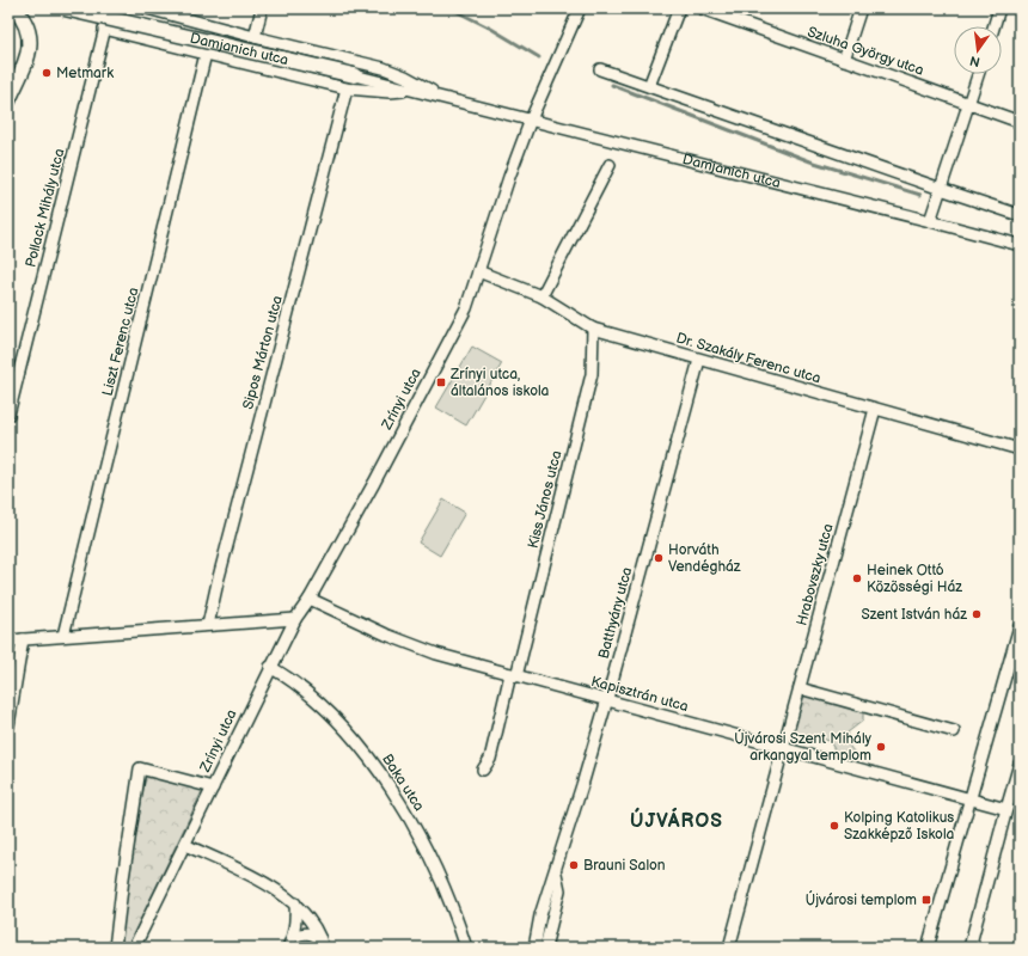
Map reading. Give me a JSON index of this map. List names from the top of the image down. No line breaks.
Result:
{"streets":{"main road":["Damjanich utca"],"street":["Szluha György utca","Pollack Mihály utca","Liszt Ferenc utca","Sipos Márton utca","Dr. Szakály Ferenc utca","Zrínyi utca","Kiss János utca","Hrabovszky utca","Batthyány utca","Kapisztrán utca","Baka utca"]},"crossings":[["Damjanich utca","Pollack Mihály utca"],["Damjanich utca","Liszt Ferenc utca"],["Damjanich utca","Sipos Márton utca"],["Damjanich utca","Zrínyi utca"],["Dr. Szakály Ferenc utca","Zrínyi utca"],["Dr. Szakály Ferenc utca","Kiss János utca"],["Dr. Szakály Ferenc utca","Hrabovszky utca"],["Dr. Szakály Ferenc utca","Batthyány utca"],["Zrínyi utca","Kapisztrán utca"],["Zrínyi utca","Baka utca"],["Kiss János utca","Kapisztrán utca"],["Hrabovszky utca","Kapisztrán utca"],["Batthyány utca","Kapisztrán utca"]],"districts":["ÚJVÁROS"],"places":{"other":["Metmark","Horváth Vendégház","Heinek Ottó Közösségi Ház","Szent István ház","Újvárosi Szent Mihály arkangyal templom","Kolping Katolikus Szakképző Iskola","Brauni Salon"],"transit":["Zrínyi utca, általános iskola","Újvárosi templom"]},"north":"bottom"}
